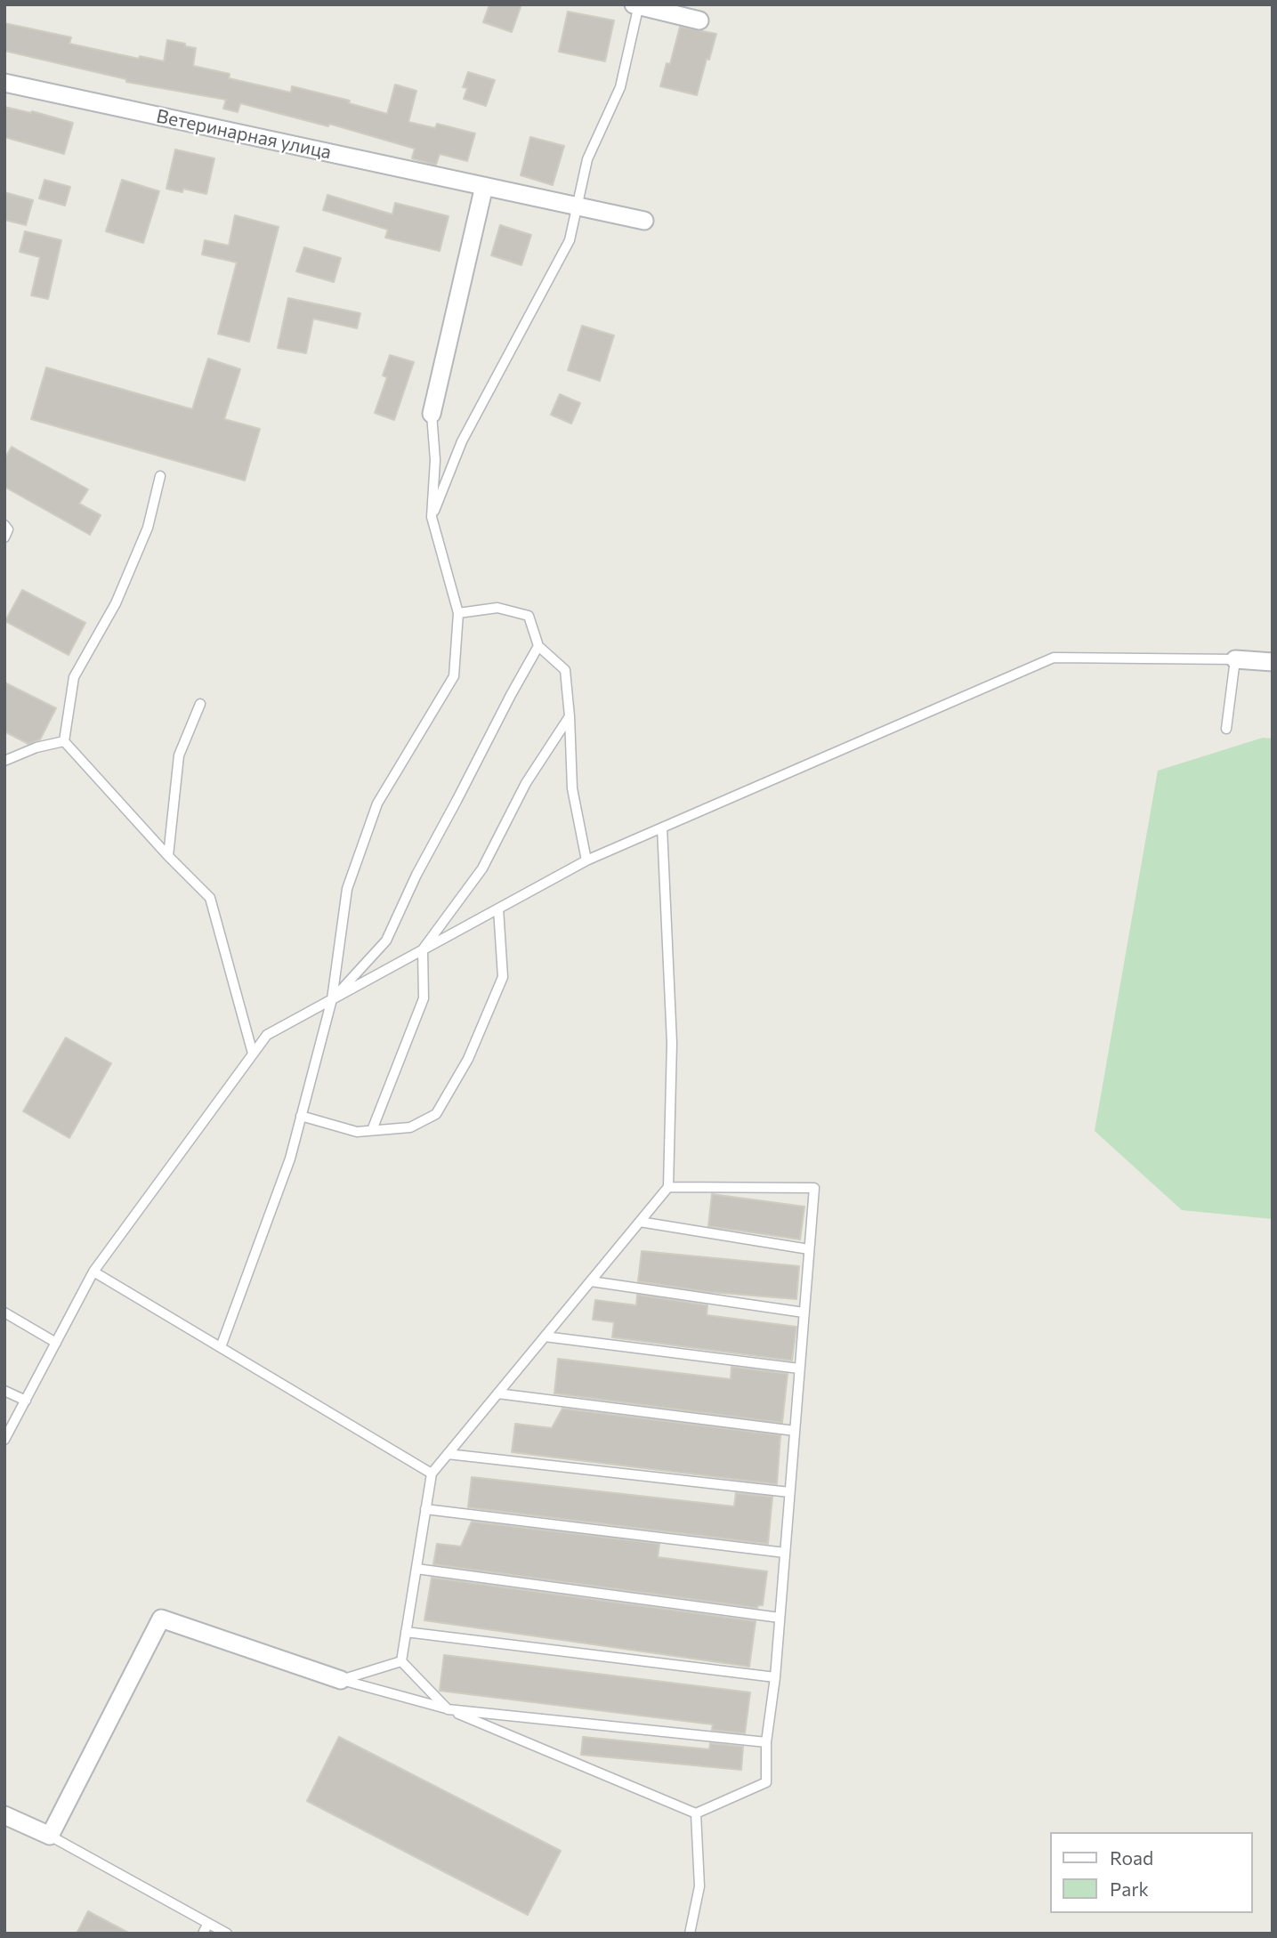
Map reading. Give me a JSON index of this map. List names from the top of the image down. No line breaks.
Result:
{"streets":{"street":["Ветеринарная улица"]},"legend":["Road","Park"]}
